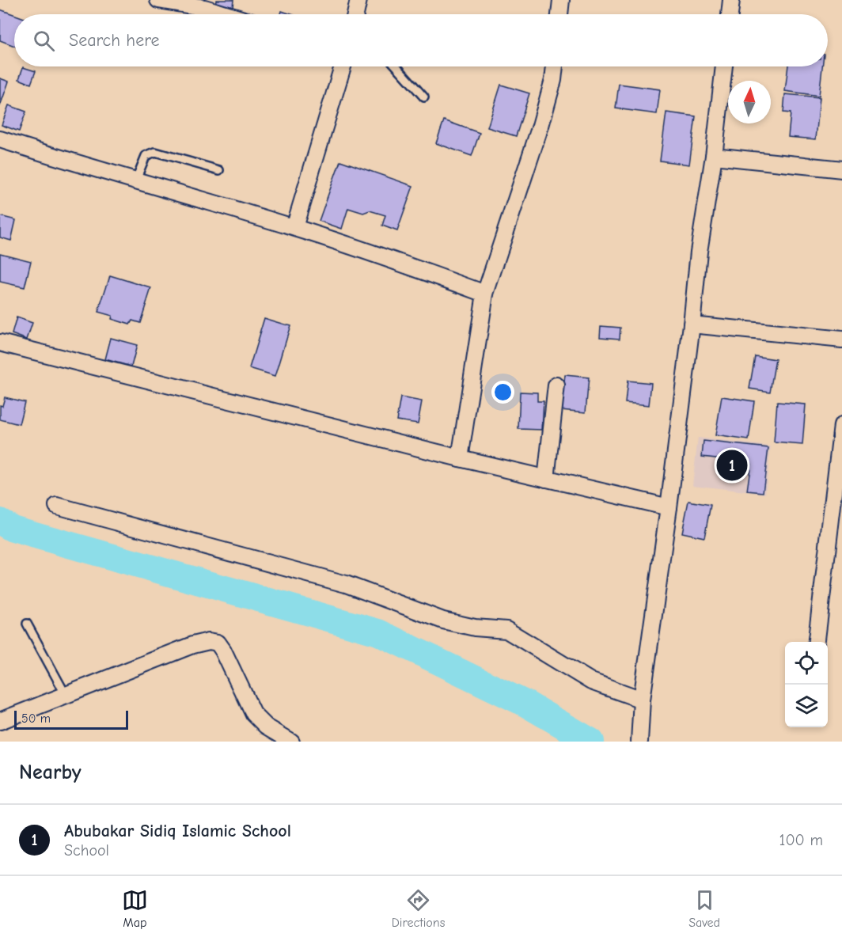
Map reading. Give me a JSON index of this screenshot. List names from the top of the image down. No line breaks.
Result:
{"scale_bar":"50 m","north":"top","page":{"search":"Search here","pins":"1","scale":"50 m","heading":"Nearby","list":[{"mark":"1","name":"Abubakar Sidiq Islamic School","note":"School","value":"100 m"}],"nav":["Map","Directions","Saved"]}}
